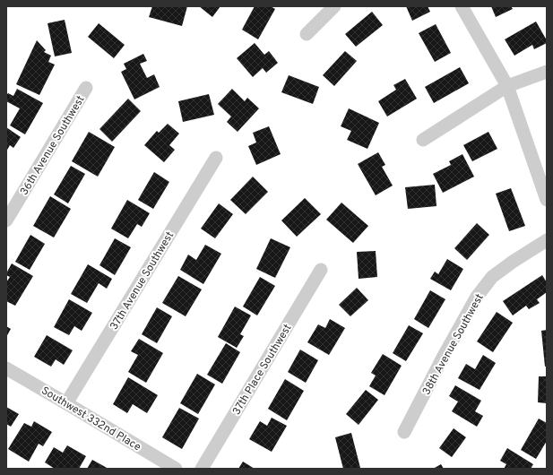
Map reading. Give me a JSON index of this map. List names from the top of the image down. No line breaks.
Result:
{"streets":{"street":["36th Avenue Southwest","37th Avenue Southwest","38th Avenue Southwest","37th Place Southwest","Southwest 332nd Place"]},"crossings":[["37th Avenue Southwest","Southwest 332nd Place"]]}
